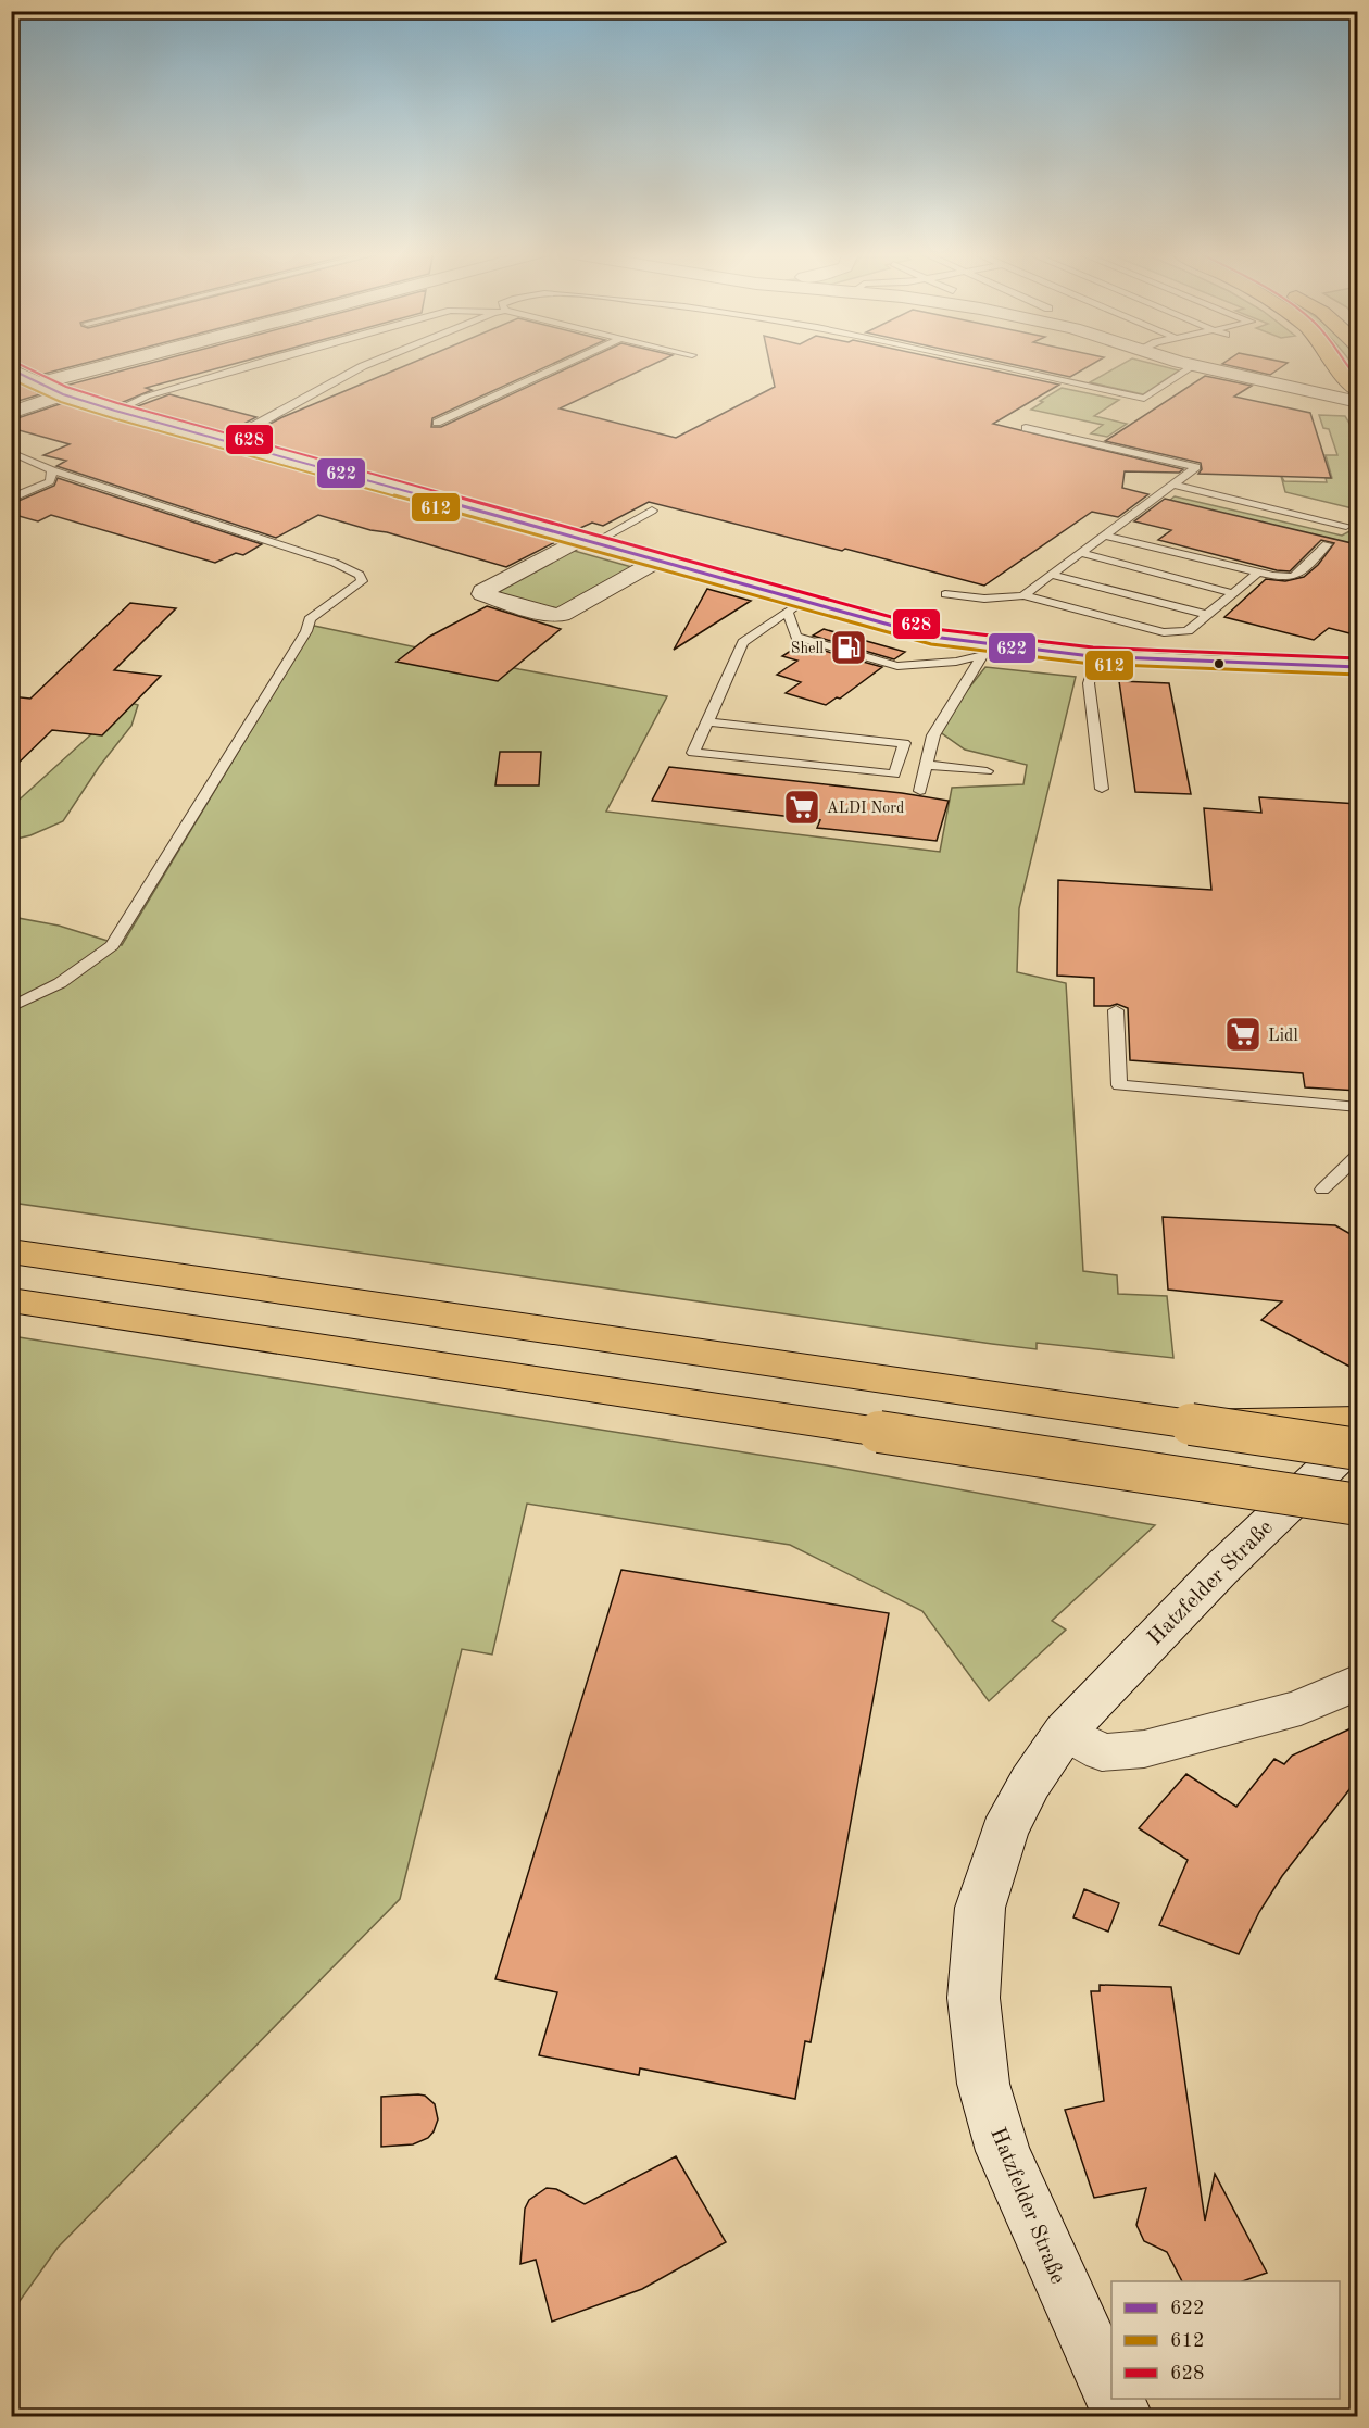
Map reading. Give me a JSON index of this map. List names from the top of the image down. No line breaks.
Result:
{"streets":{"street":["Hatzfelder Straße"]},"places":{"fuel station":["Shell"],"supermarket":["ALDI Nord","Lidl"]},"lines":["transit line 628","transit line 622","transit line 612"],"legend":["622","612","628"]}
